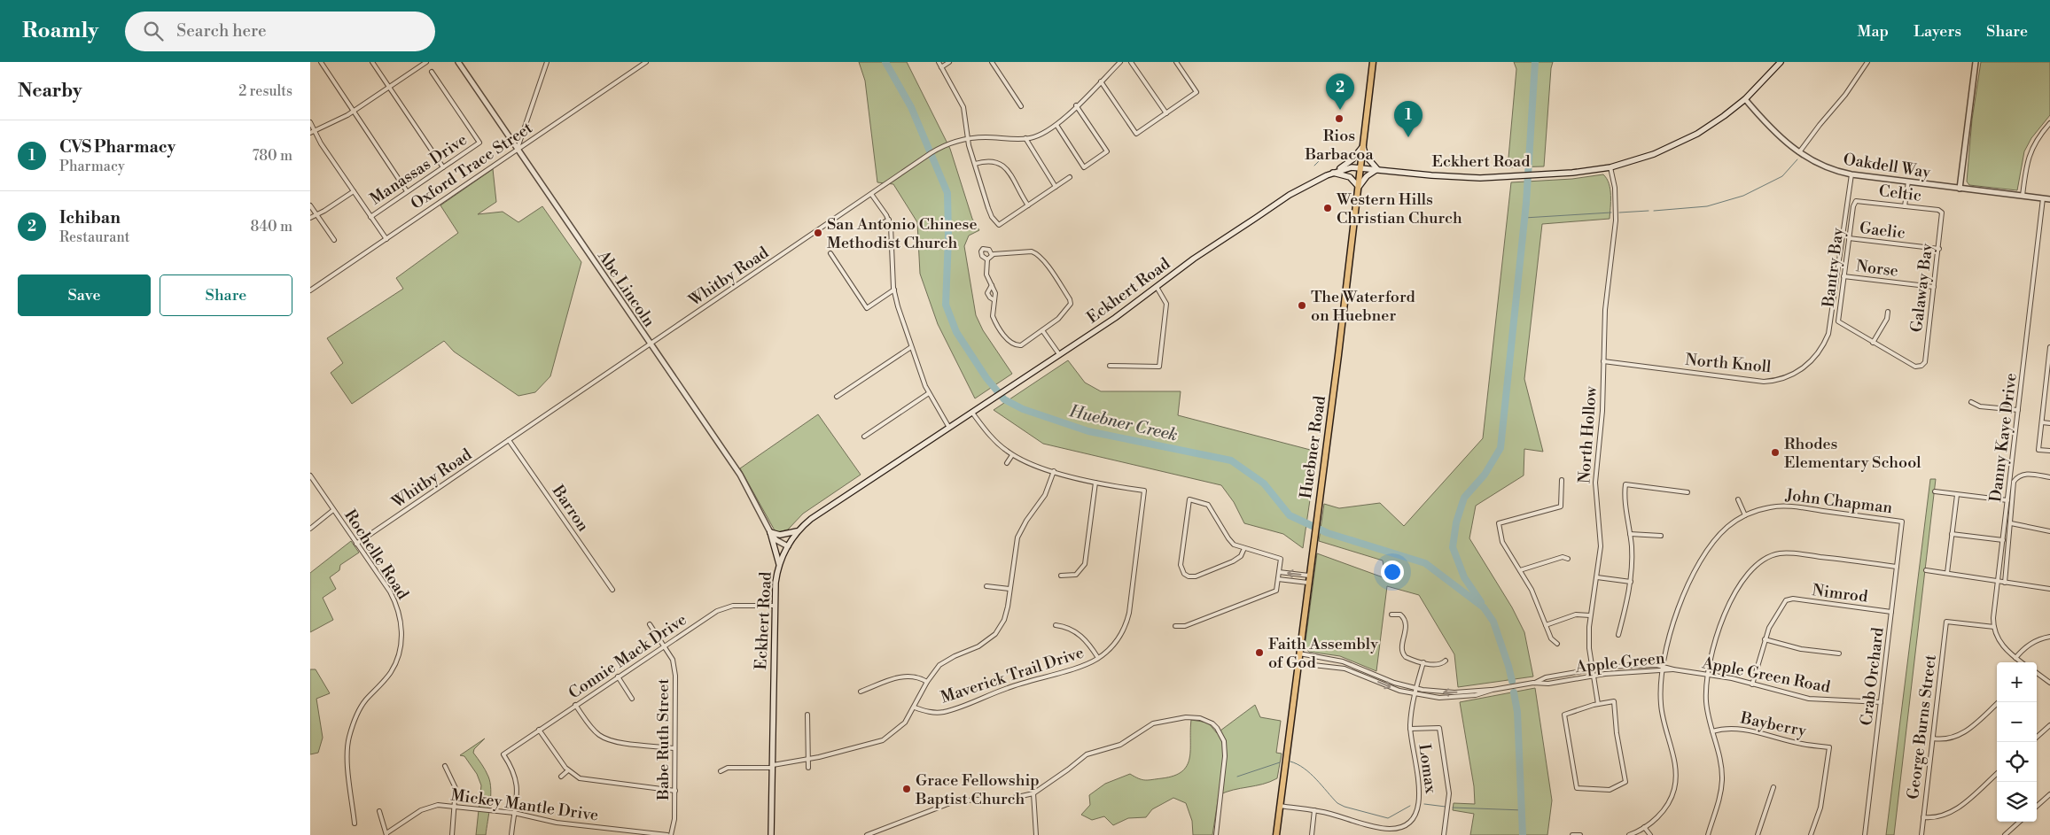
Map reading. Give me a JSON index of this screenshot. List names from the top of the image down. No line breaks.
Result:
{"streets":{"main road":["Eckhert Road","Huebner Road"],"street":["Oxford Trace Street","Oakdell Way","Manassas Drive","Celtic","Gaelic","Bantry Bay","Norse","Whitby Road","Galaway Bay","Abe Lincoln","North Knoll","North Hollow","Danny Kaye Drive","John Chapman","Barron","Rochelle Road","Nimrod","Connie Mack Drive","Apple Green","Maverick Trail Drive","Apple Green Road","Crab Orchard","Bayberry","George Burns Street","Babe Ruth Street","Lomax","Mickey Mantle Drive"]},"crossings":[["Eckhert Road","Oakdell Way"],["Eckhert Road","Abe Lincoln"],["Eckhert Road","North Hollow"],["Eckhert Road","Huebner Road"],["Eckhert Road","Connie Mack Drive"],["Oxford Trace Street","Abe Lincoln"],["Oakdell Way","North Knoll"],["Oakdell Way","Danny Kaye Drive"],["Celtic","Bantry Bay"],["Celtic","Galaway Bay"],["Gaelic","Bantry Bay"],["Gaelic","Galaway Bay"],["Bantry Bay","Norse"],["Bantry Bay","Galaway Bay"],["Norse","Galaway Bay"],["Whitby Road","Abe Lincoln"],["Whitby Road","Barron"],["Whitby Road","Rochelle Road"],["North Knoll","North Hollow"],["North Hollow","Apple Green"],["Danny Kaye Drive","George Burns Street"],["Huebner Road","Apple Green"],["Huebner Road","Lomax"],["John Chapman","Apple Green"],["John Chapman","Crab Orchard"],["Nimrod","Crab Orchard"],["Connie Mack Drive","Babe Ruth Street"],["Connie Mack Drive","Mickey Mantle Drive"],["Apple Green","Apple Green Road"],["Apple Green","Lomax"],["Apple Green Road","Crab Orchard"],["Babe Ruth Street","Mickey Mantle Drive"]],"water":["Huebner Creek"],"places":["Rios Barbacoa","Western Hills Christian Church","San Antonio Chinese Methodist Church","The Waterford on Huebner","Rhodes Elementary School","Faith Assembly of God","Grace Fellowship Baptist Church"],"page":{"header":"Roamly","search":"Search here","nav":["Map","Layers","Share"],"heading":["Nearby","2 results"],"pins":["2","1"],"list":[{"mark":"1","name":"CVS Pharmacy","note":"Pharmacy","value":"780 m"},{"mark":"2","name":"Ichiban","note":"Restaurant","value":"840 m"}],"buttons":["Save","Share"],"map_buttons":["+","−"]}}
